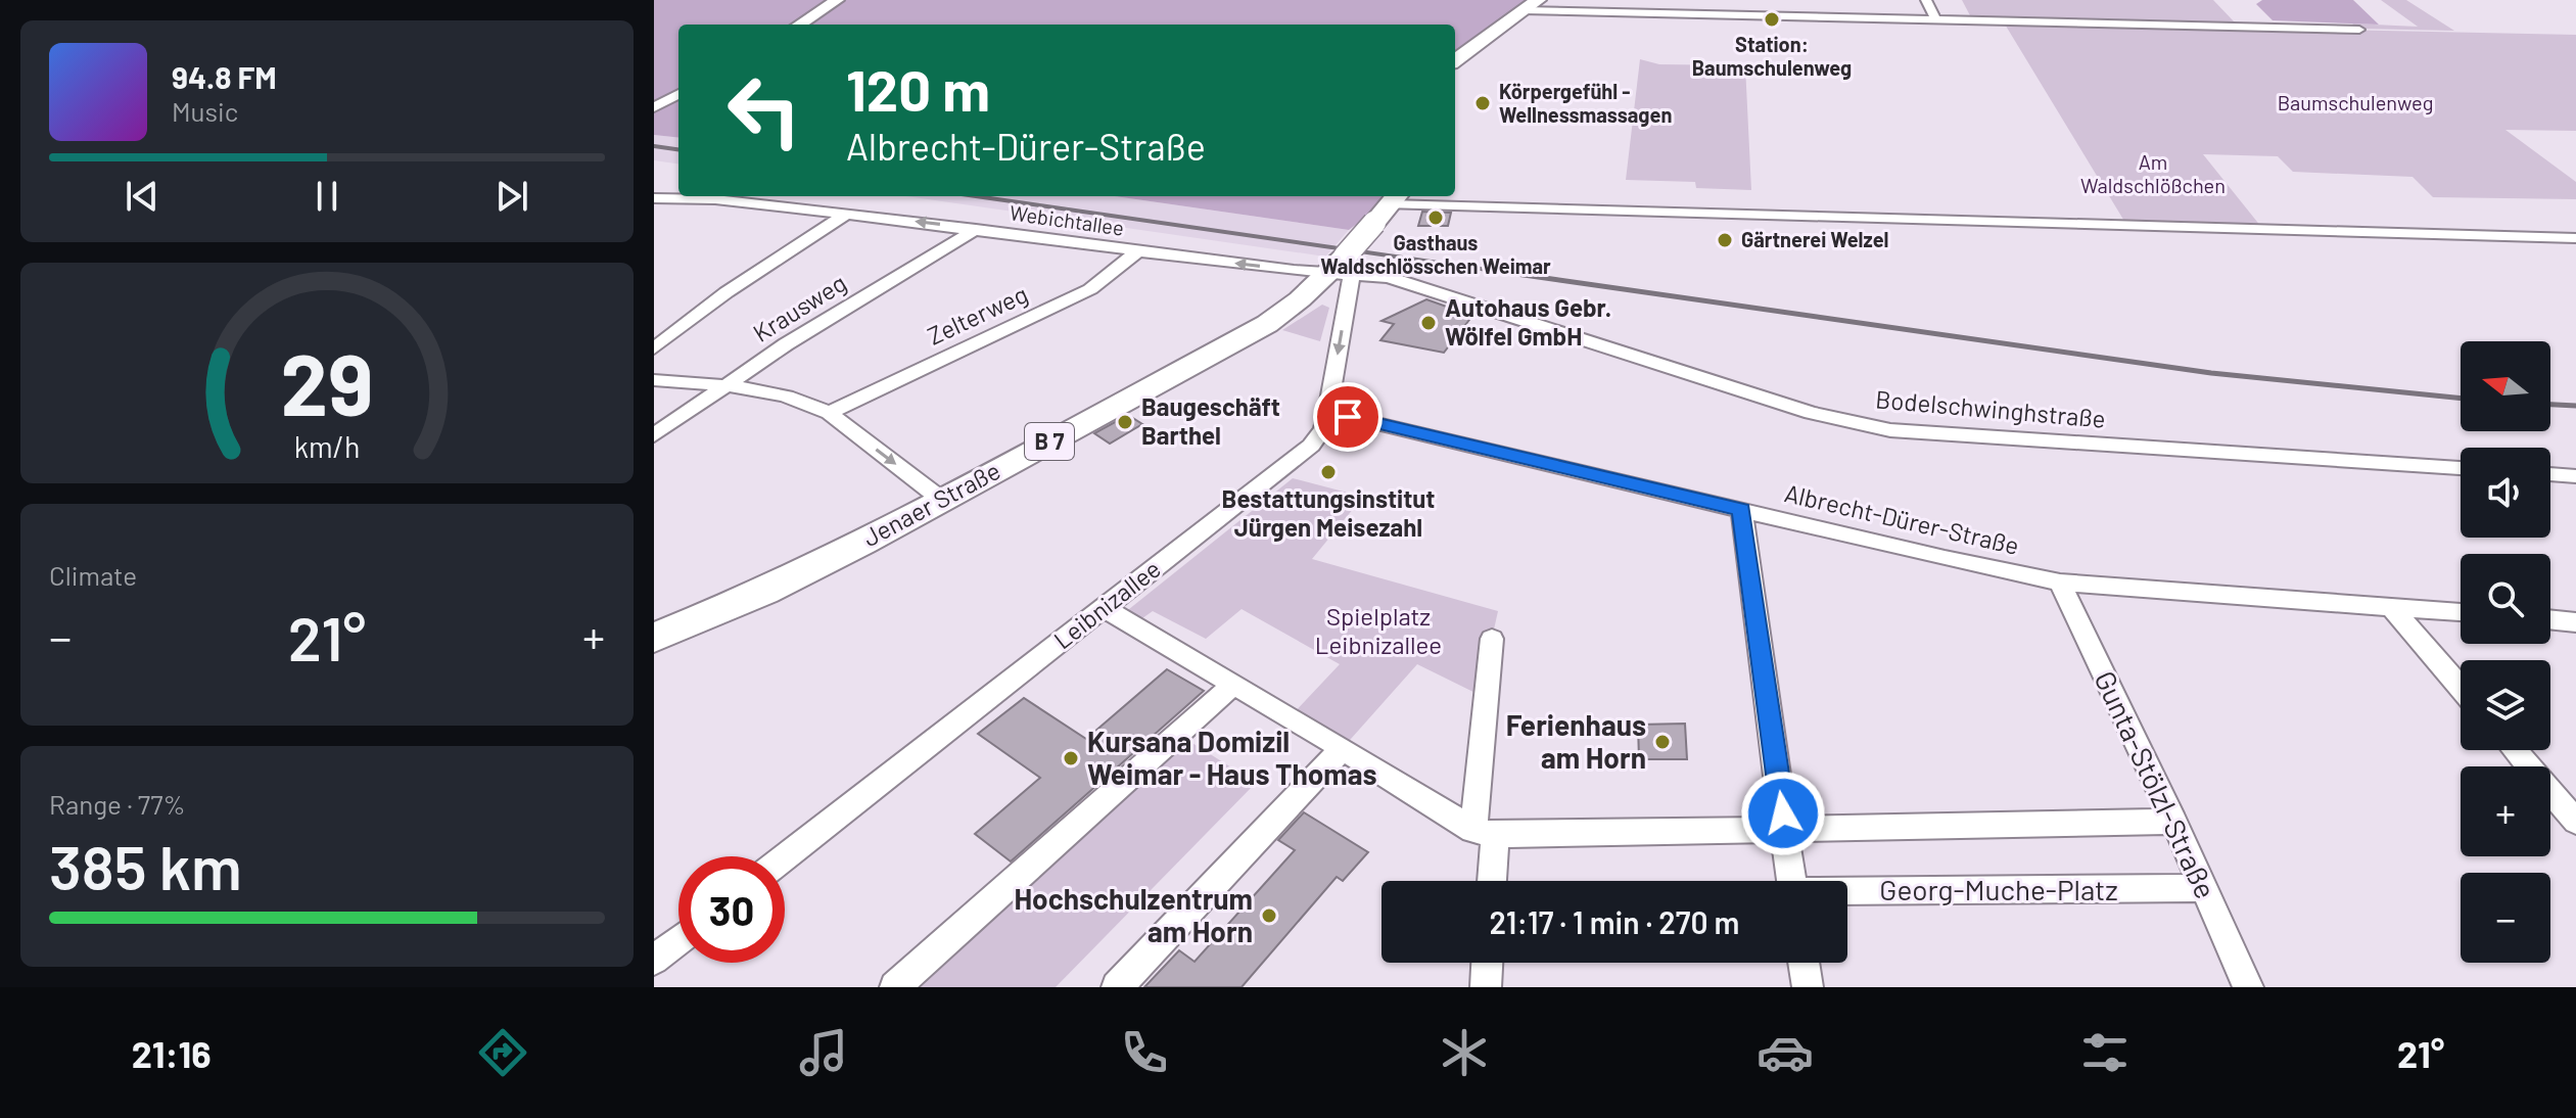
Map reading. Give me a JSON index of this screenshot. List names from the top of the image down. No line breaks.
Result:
{"streets":{"main road":["B 7","Jenaer Straße"],"street":["Webichtallee","Krausweg","Zelterweg","Bodelschwinghstraße","Albrecht-Dürer-Straße","Leibnizallee","Gunta-Stölzl-Straße","Georg-Muche-Platz"]},"crossings":[["Webichtallee","Krausweg"],["Webichtallee","Zelterweg"],["Webichtallee","Bodelschwinghstraße"],["Webichtallee","Jenaer Straße"],["Webichtallee","Leibnizallee"],["Bodelschwinghstraße","Jenaer Straße"],["Bodelschwinghstraße","Leibnizallee"],["Jenaer Straße","Leibnizallee"],["Albrecht-Dürer-Straße","Leibnizallee"],["Albrecht-Dürer-Straße","Gunta-Stölzl-Straße"],["Gunta-Stölzl-Straße","Georg-Muche-Platz"]],"one_way":["Webichtallee"],"parks":["Baumschulenweg","Am Waldschlößchen","Spielplatz Leibnizallee"],"places":["Station: Baumschulenweg","Körpergefühl - Wellnessmassagen","Gasthaus Waldschlösschen Weimar","Gärtnerei Welzel","Autohaus Gebr. Wölfel GmbH","Baugeschäft Barthel","Bestattungsinstitut Jürgen Meisezahl","Ferienhaus am Horn","Kursana Domizil Weimar - Haus Thomas","Hochschulzentrum am Horn"],"north":"left","page":{"turn":["120 m","Albrecht-Dürer-Straße"],"song":["94.8 FM","Music"],"map_buttons":["+","−"],"tile":["Climate",["Range · 77%","385 km"]],"heat":["−","21°","+"],"limit":"30","trip":"21:17 · 1 min · 270 m","tabs":["21:16","21°"],"gauge":["29","km/h"]}}
